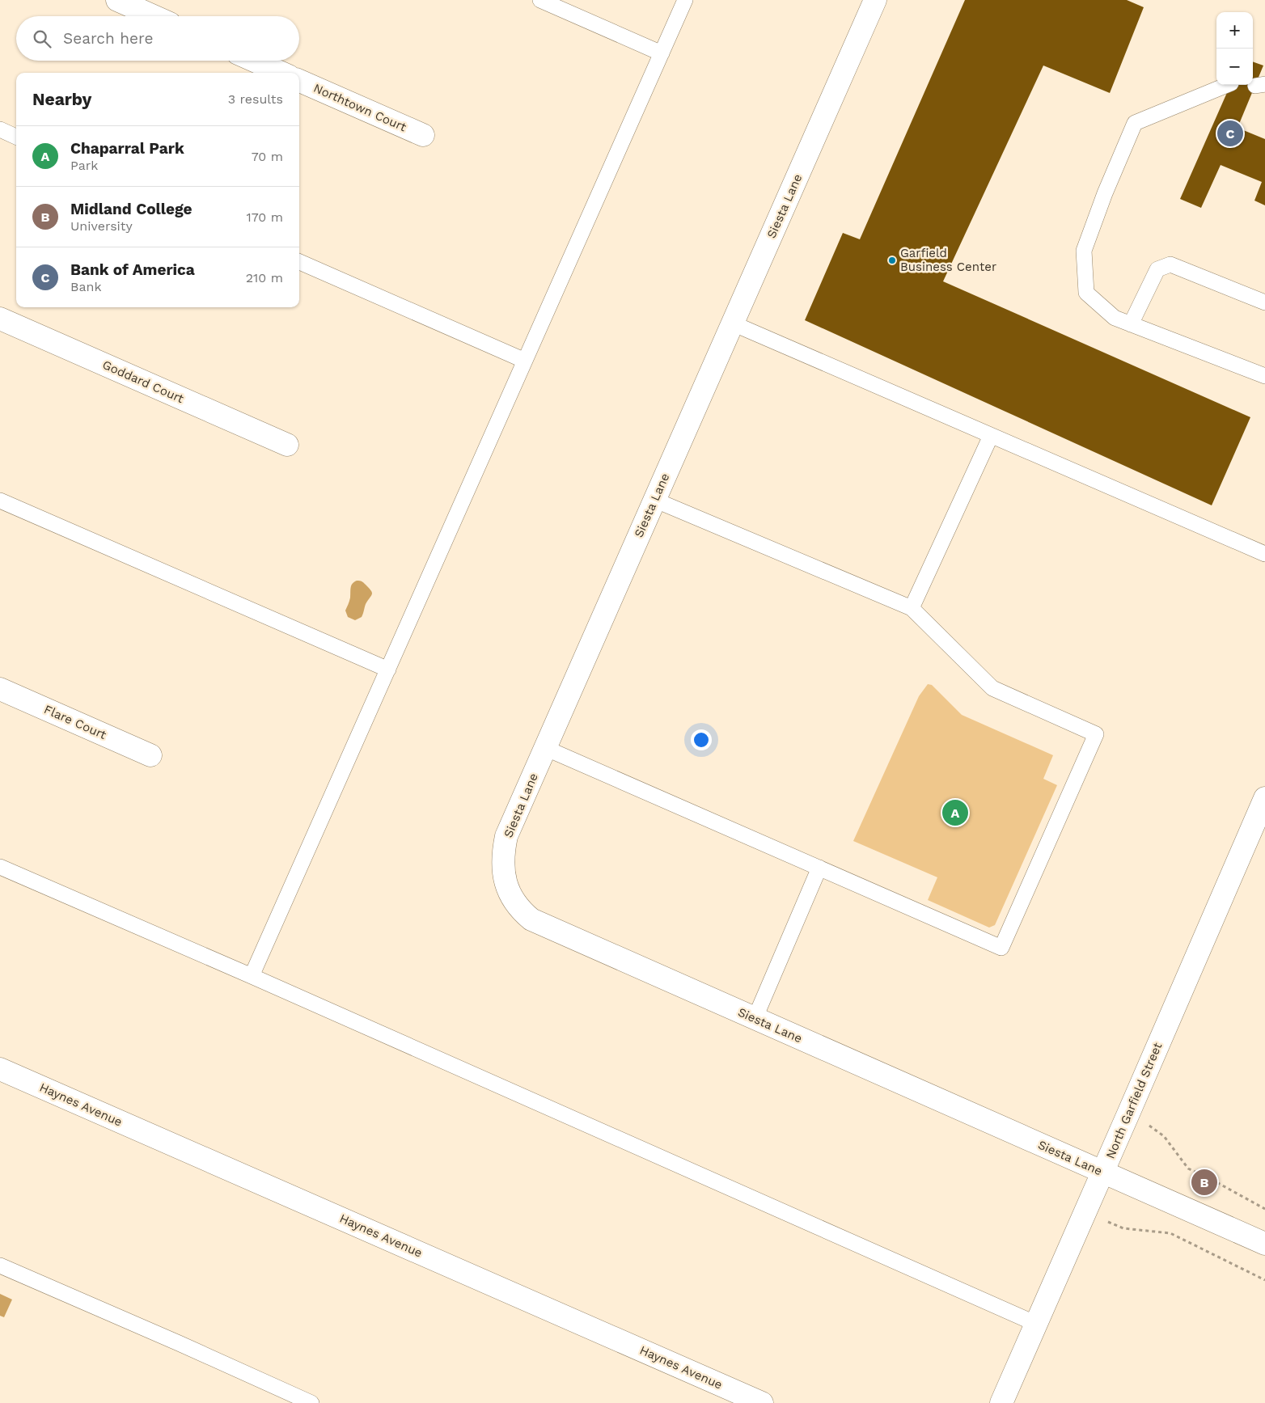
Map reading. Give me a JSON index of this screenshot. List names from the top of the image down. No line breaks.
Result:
{"streets":{"street":["Northtown Court","Siesta Lane","Goddard Court","Flare Court","North Garfield Street","Haynes Avenue"]},"crossings":[["Siesta Lane","North Garfield Street"]],"places":["Garfield Business Center"],"page":{"map_buttons":["+","−"],"search":"Search here","heading":["Nearby","3 results"],"pins":["C","A","B"],"list":[{"mark":"A","name":"Chaparral Park","note":"Park","value":"70 m"},{"mark":"B","name":"Midland College","note":"University","value":"170 m"},{"mark":"C","name":"Bank of America","note":"Bank","value":"210 m"}]}}
